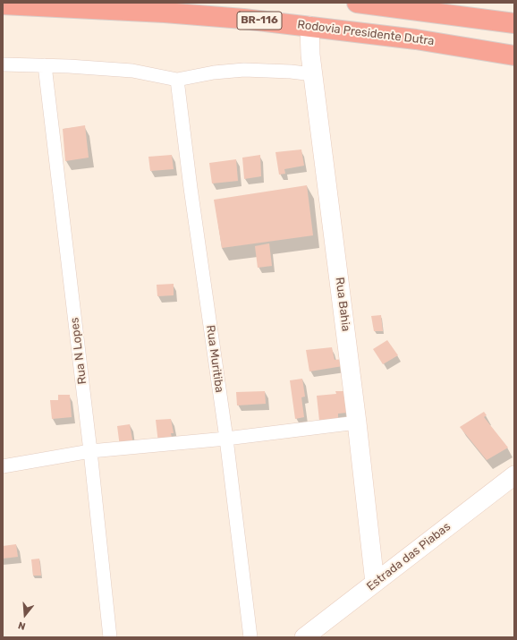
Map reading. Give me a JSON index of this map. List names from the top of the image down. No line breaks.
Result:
{"streets":{"highway":["BR-116","Rodovia Presidente Dutra"],"street":["Rua Bahia","Rua N Lopes","Rua Muritiba","Estrada das Piabas"]},"crossings":[["Rodovia Presidente Dutra","Rua Bahia"],["Rua Bahia","Estrada das Piabas"]],"north":"bottom"}
